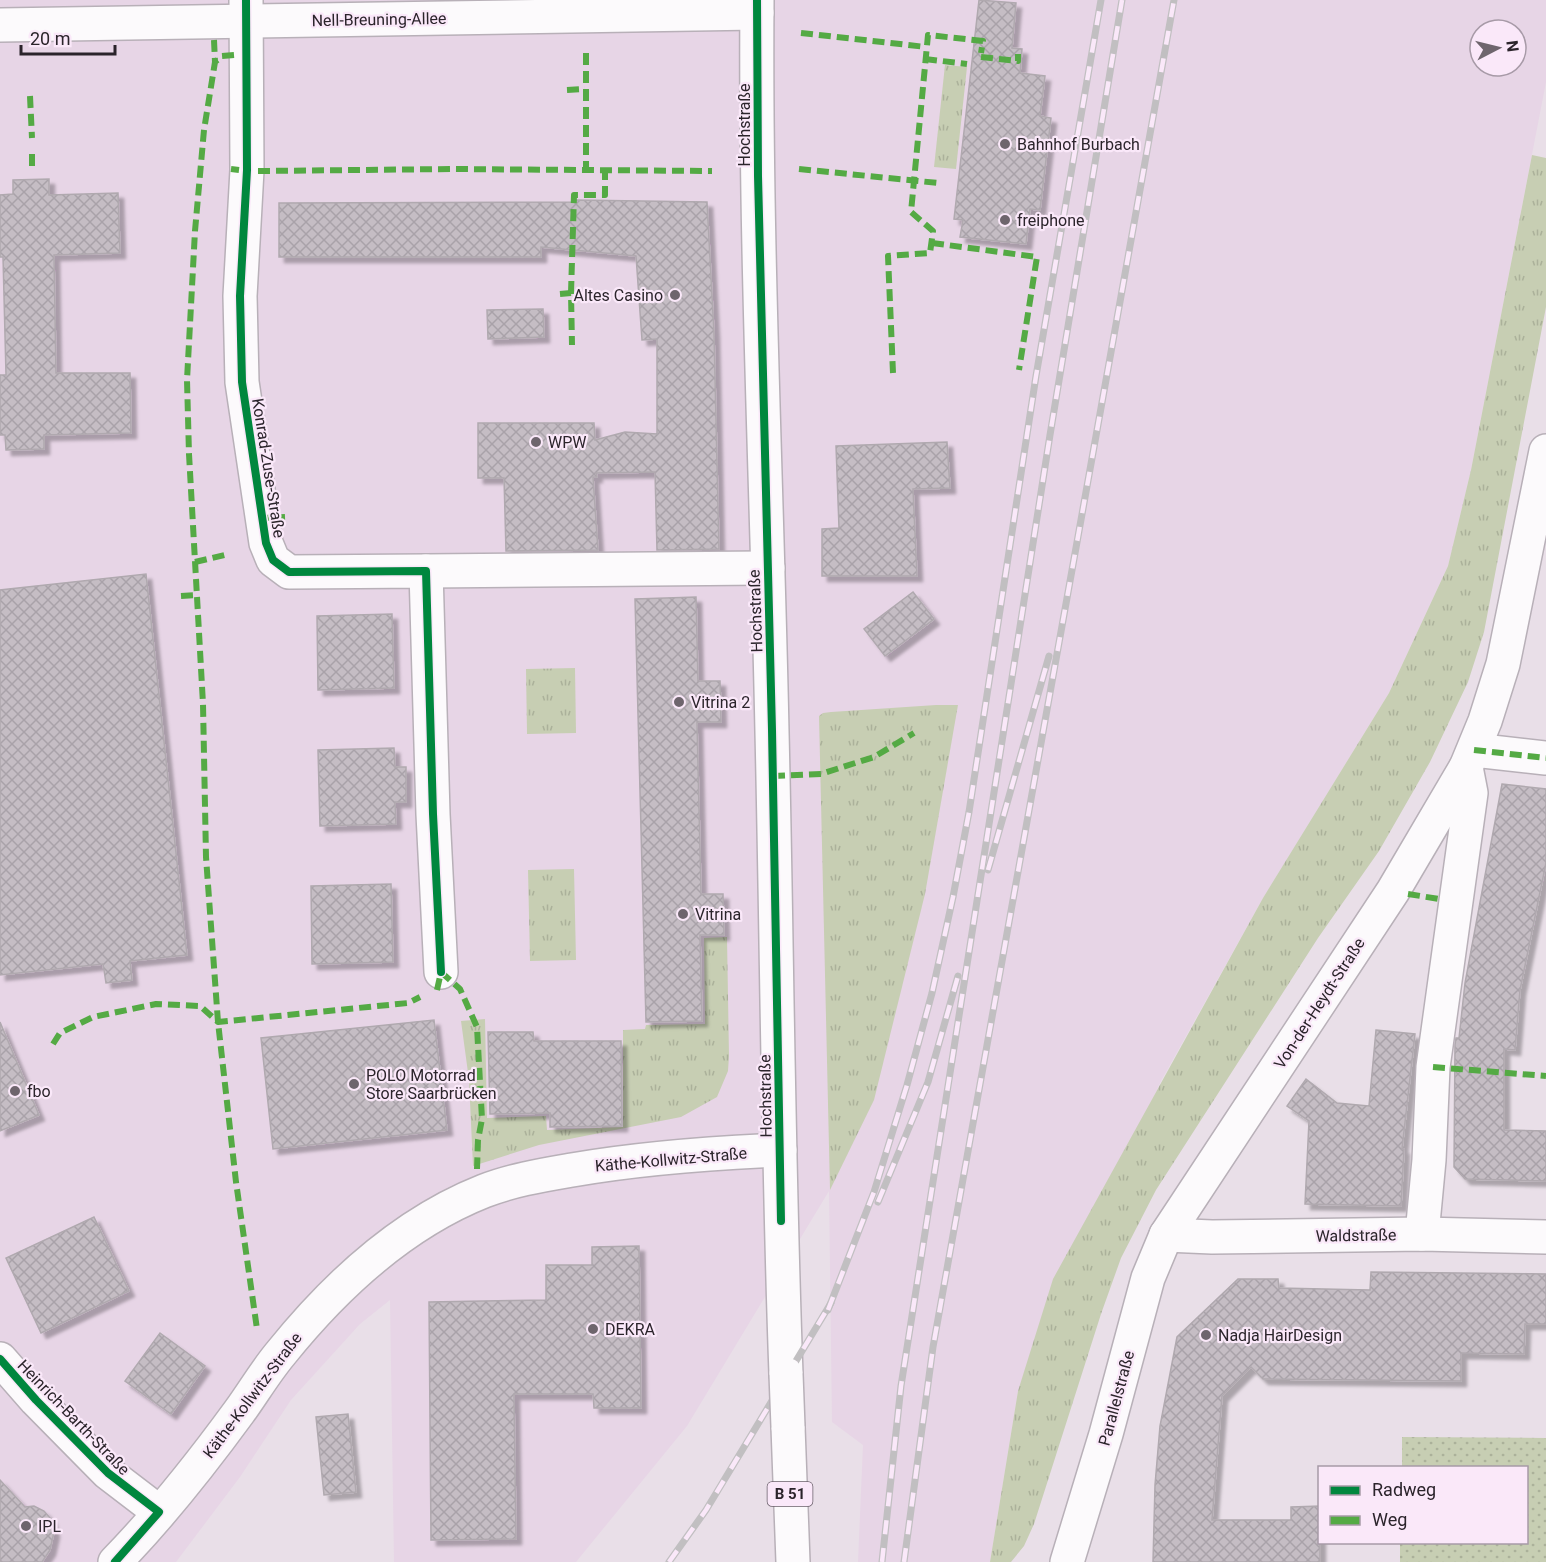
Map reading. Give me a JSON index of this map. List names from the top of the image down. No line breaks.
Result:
{"streets":{"street":["Nell-Breuning-Allee","Hochstraße","Konrad-Zuse-Straße","Von-der-Heydt-Straße","Käthe-Kollwitz-Straße","Waldstraße","Parallelstraße","Heinrich-Barth-Straße","B 51"]},"crossings":[["Nell-Breuning-Allee","Hochstraße"],["Nell-Breuning-Allee","Konrad-Zuse-Straße"],["Hochstraße","Konrad-Zuse-Straße"],["Hochstraße","Käthe-Kollwitz-Straße"],["Von-der-Heydt-Straße","Waldstraße"],["Von-der-Heydt-Straße","Parallelstraße"],["Käthe-Kollwitz-Straße","Heinrich-Barth-Straße"],["Waldstraße","Parallelstraße"]],"places":["Bahnhof Burbach","freiphone","Altes Casino","WPW","Vitrina 2","Vitrina","POLO Motorrad Store Saarbrücken","fbo","DEKRA","Nadja HairDesign","IPL"],"legend":["Radweg","Weg"],"scale_bar":"20 m","north":"right"}
